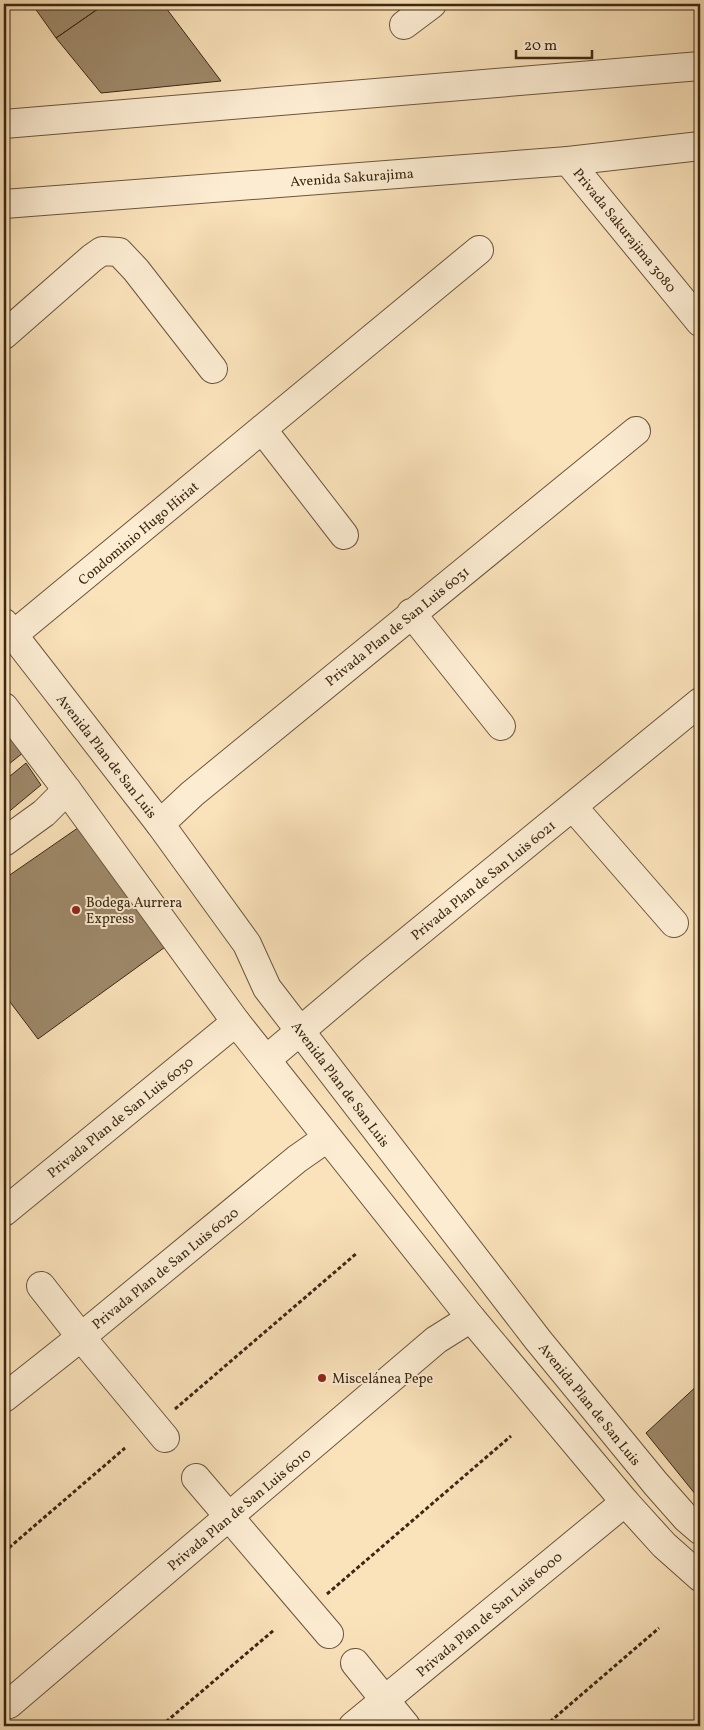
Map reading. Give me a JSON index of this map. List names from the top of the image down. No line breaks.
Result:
{"streets":{"street":["Avenida Sakurajima","Privada Sakurajima 3080","Condominio Hugo Hiriat","Privada Plan de San Luis 6031","Avenida Plan de San Luis","Privada Plan de San Luis 6021","Privada Plan de San Luis 6030","Privada Plan de San Luis 6020","Privada Plan de San Luis 6010","Privada Plan de San Luis 6000"]},"crossings":[["Avenida Sakurajima","Privada Sakurajima 3080"],["Condominio Hugo Hiriat","Avenida Plan de San Luis"],["Privada Plan de San Luis 6031","Avenida Plan de San Luis"],["Avenida Plan de San Luis","Privada Plan de San Luis 6021"]],"places":["Bodega Aurrera Express","Miscelánea Pepe"],"scale_bar":"20 m"}
